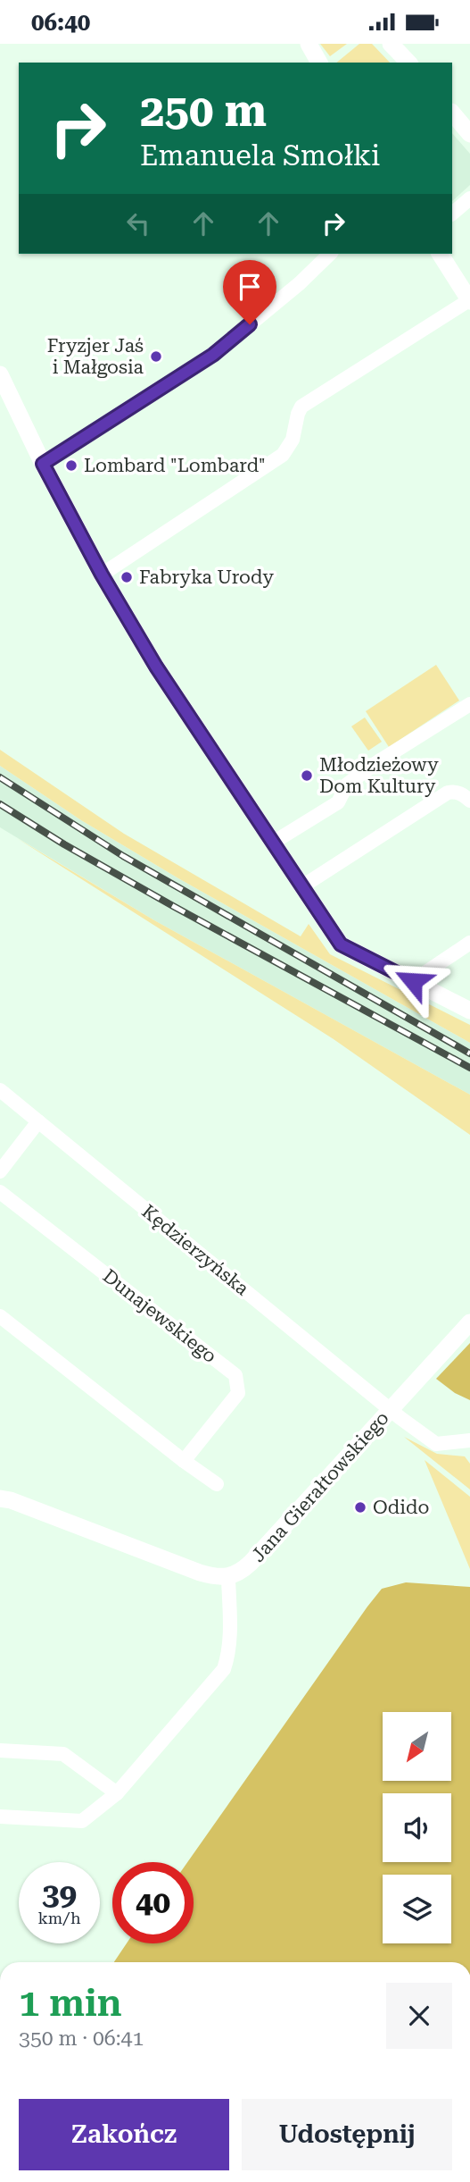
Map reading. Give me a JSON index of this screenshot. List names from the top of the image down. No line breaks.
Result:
{"streets":{"street":["Kędzierzyńska","Dunajewskiego","Jana Gierałtowskiego"]},"crossings":[["Kędzierzyńska","Jana Gierałtowskiego"]],"places":["Fryzjer Jaś i Małgosia","Lombard \"Lombard\"","Fabryka Urody","Młodzieżowy Dom Kultury","Odido"],"north":"bottom left","page":{"status":"06:40","turn":["250 m","Emanuela Smołki"],"speed":"39 km/h","limit":"40","heading":["1 min","350 m · 06:41"],"buttons":["Zakończ","Udostępnij"]}}
